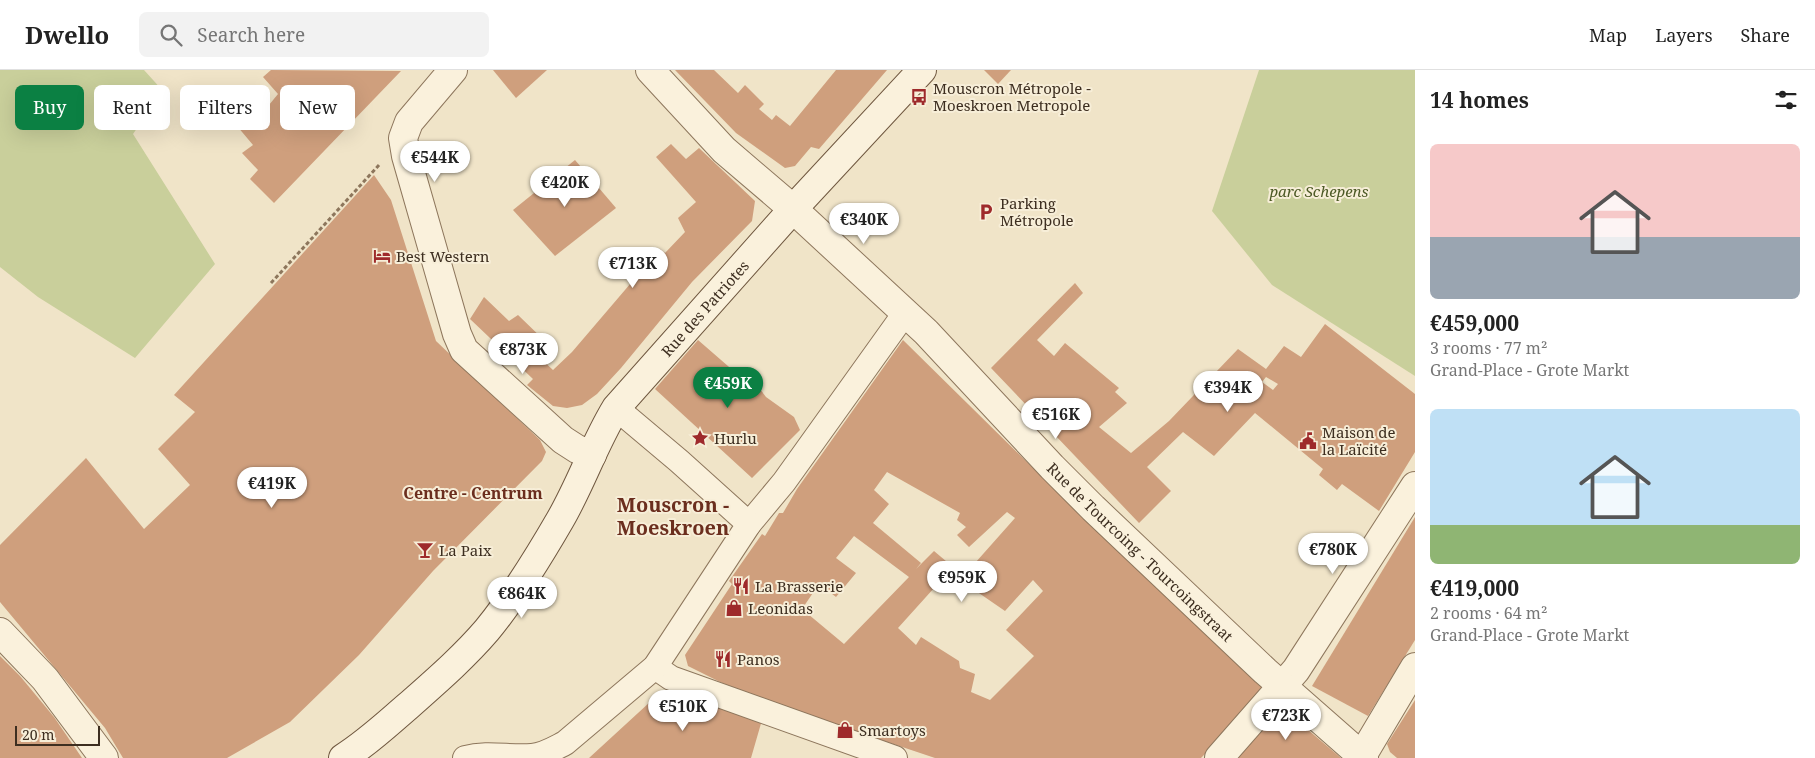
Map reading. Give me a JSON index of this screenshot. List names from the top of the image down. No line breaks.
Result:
{"streets":{"street":["Rue des Patriotes","Rue de Tourcoing - Tourcoingstraat"]},"crossings":[["Rue des Patriotes","Rue de Tourcoing - Tourcoingstraat"]],"districts":["Centre - Centrum","Mouscron - Moeskroen"],"parks":["parc Schepens"],"places":{"bus stop":["Mouscron Métropole - Moeskroen Metropole"],"parking":["Parking Métropole"],"hotel":["Best Western"],"place":["Hurlu"],"public building":["Maison de la Laïcité"],"bar":["La Paix"],"restaurant":["La Brasserie","Panos"],"shop":["Leonidas","Smartoys"]},"scale_bar":"20 m","page":{"header":"Dwello","search":"Search here","nav":["Map","Layers","Share"],"heading":"14 homes","chip":["Buy","Rent","Filters","New"],"list":[{"name":"€459,000","note":"3 rooms · 77 m² · Grand-Place - Grote Markt"},{"name":"€419,000","note":"2 rooms · 64 m² · Grand-Place - Grote Markt"}],"price":["€544K","€420K","€340K","€713K","€873K","€459K","€394K","€516K","€419K","€780K","€959K","€864K","€510K","€723K"],"scale":"20 m"}}
